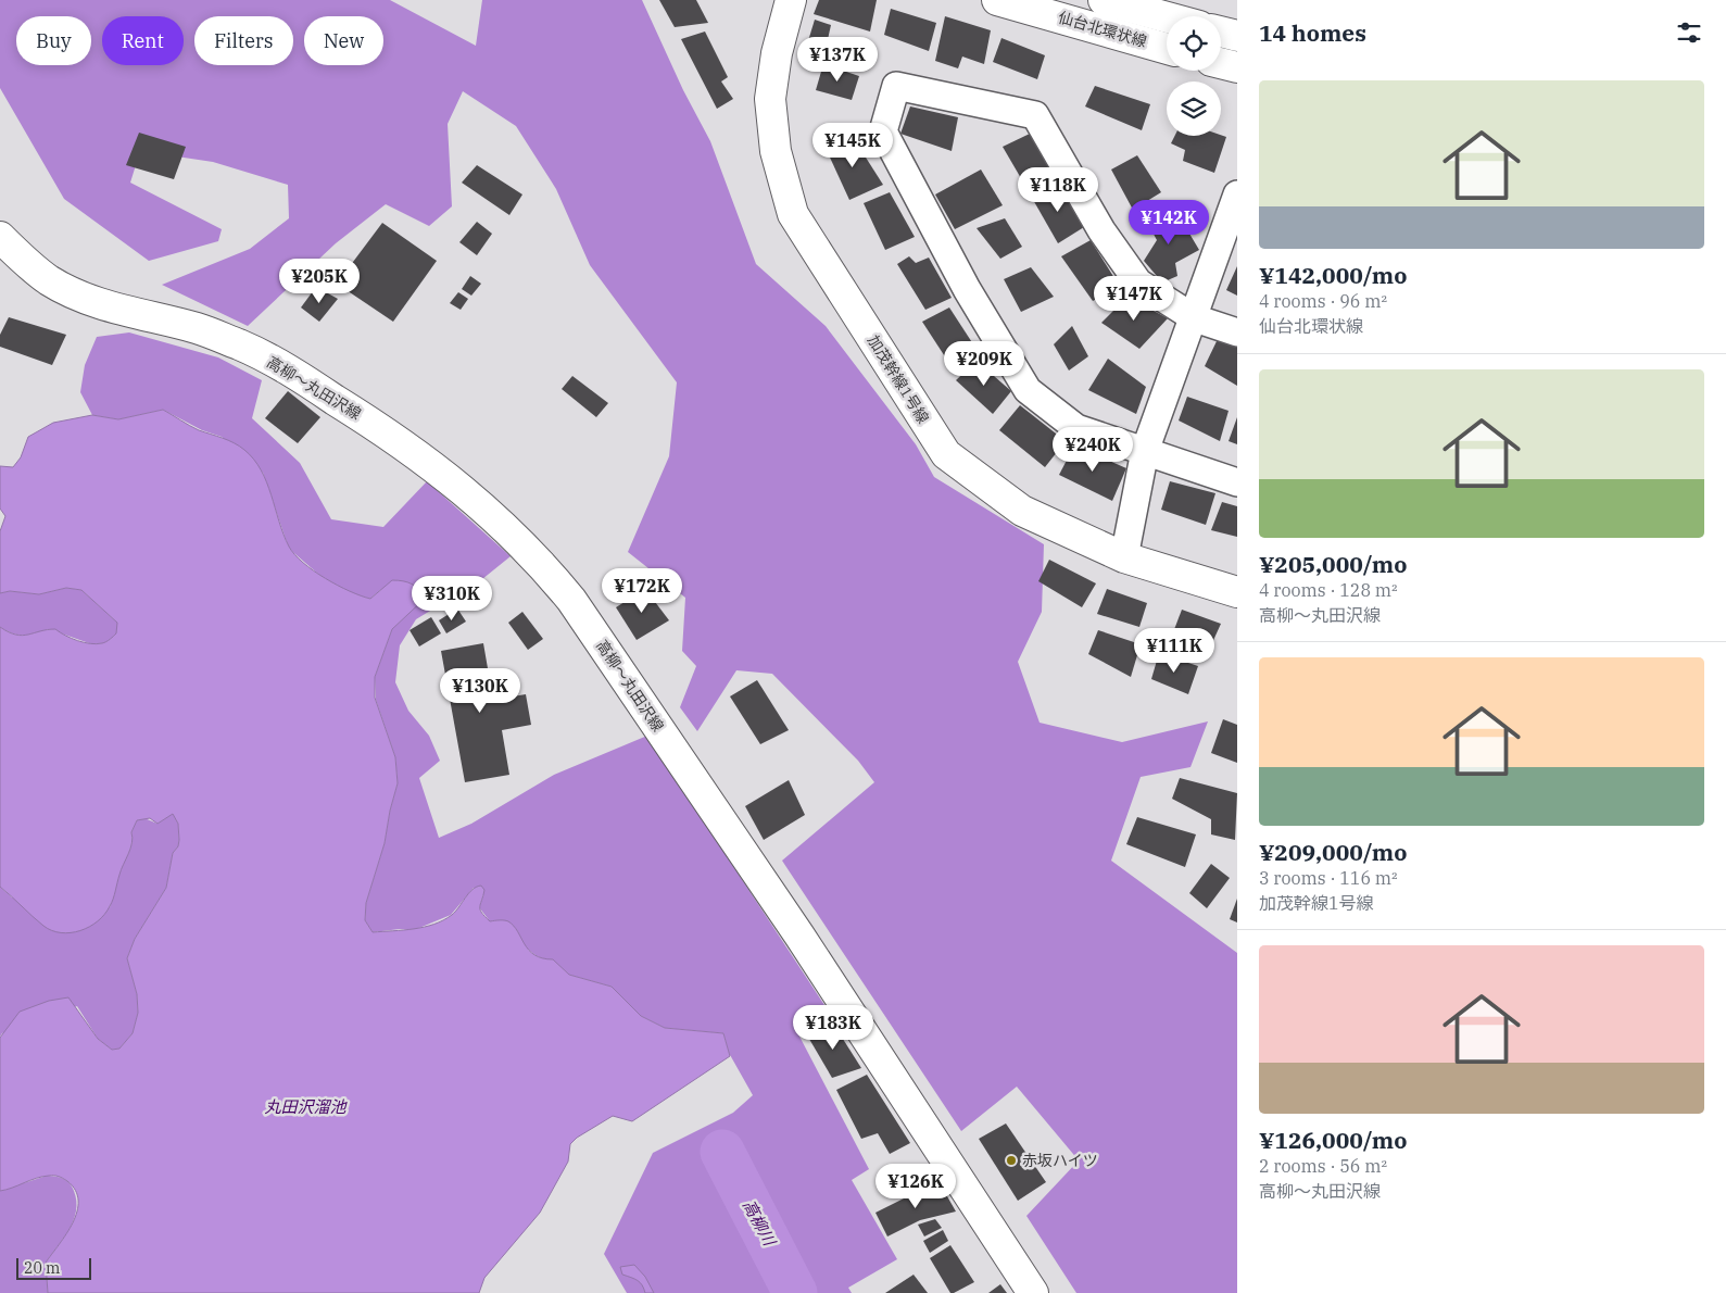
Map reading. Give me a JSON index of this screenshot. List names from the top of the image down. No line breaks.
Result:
{"streets":{"street":["仙台北環状線","加茂幹線1号線","高柳～丸田沢線"]},"water":["丸田沢溜池","高柳川"],"places":["赤坂ハイツ"],"scale_bar":"20 m","page":{"heading":"14 homes","chip":["Buy","Rent","Filters","New"],"price":["¥137K","¥145K","¥118K","¥142K","¥205K","¥147K","¥209K","¥240K","¥172K","¥310K","¥111K","¥130K","¥183K","¥126K"],"list":[{"name":"¥142,000/mo","note":"4 rooms · 96 m² · 仙台北環状線"},{"name":"¥205,000/mo","note":"4 rooms · 128 m² · 高柳～丸田沢線"},{"name":"¥209,000/mo","note":"3 rooms · 116 m² · 加茂幹線1号線"},{"name":"¥126,000/mo","note":"2 rooms · 56 m² · 高柳～丸田沢線"}],"scale":"20 m"}}
